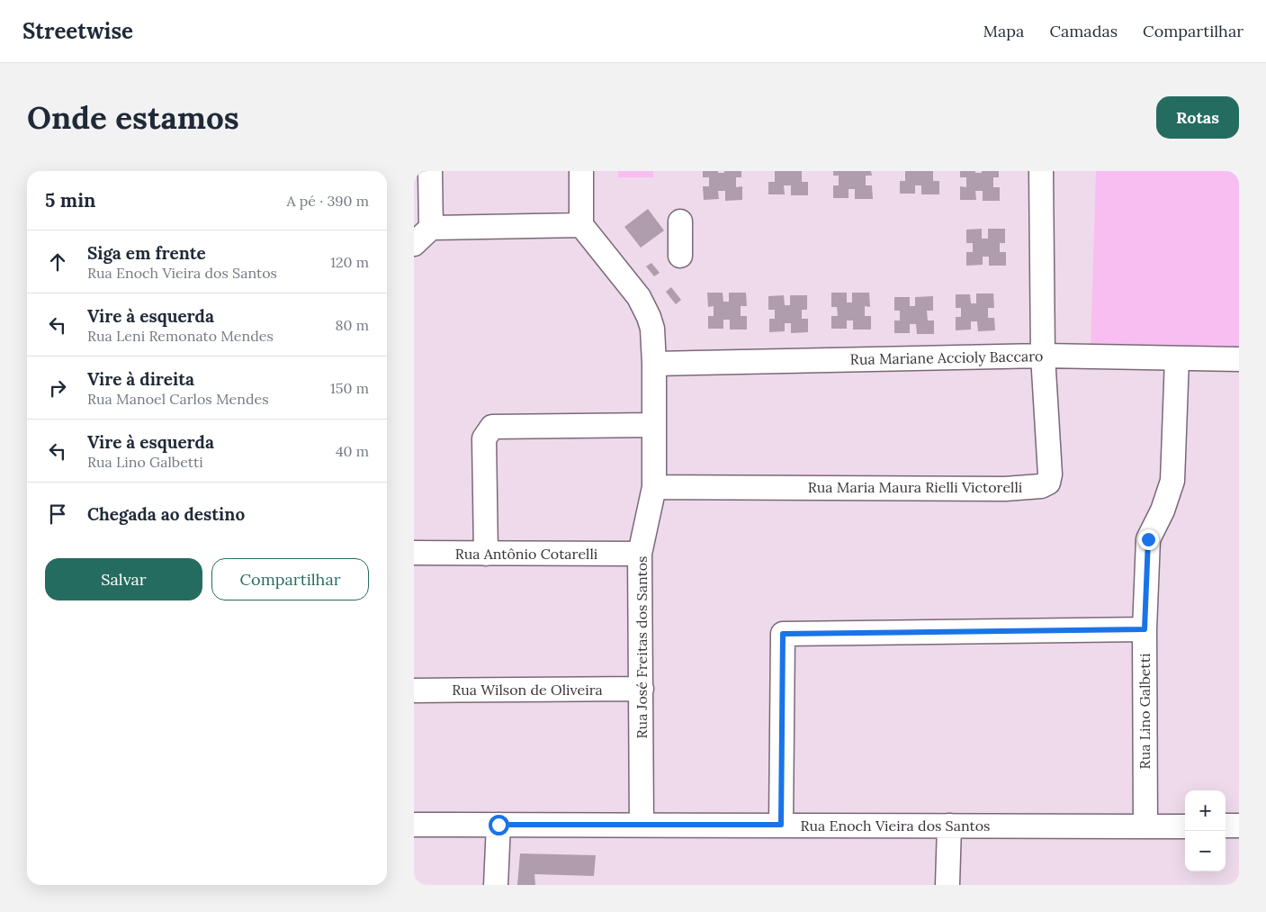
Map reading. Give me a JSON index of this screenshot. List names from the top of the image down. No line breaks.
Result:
{"streets":{"street":["Rua Mariane Accioly Baccaro","Rua Maria Maura Rielli Victorelli","Rua Antônio Cotarelli","Rua José Freitas dos Santos","Rua Wilson de Oliveira","Rua Lino Galbetti","Rua Enoch Vieira dos Santos"]},"crossings":[["Rua Mariane Accioly Baccaro","Rua Maria Maura Rielli Victorelli"],["Rua Mariane Accioly Baccaro","Rua José Freitas dos Santos"],["Rua Mariane Accioly Baccaro","Rua Lino Galbetti"],["Rua Maria Maura Rielli Victorelli","Rua José Freitas dos Santos"],["Rua Antônio Cotarelli","Rua José Freitas dos Santos"],["Rua José Freitas dos Santos","Rua Wilson de Oliveira"],["Rua José Freitas dos Santos","Rua Enoch Vieira dos Santos"],["Rua Lino Galbetti","Rua Enoch Vieira dos Santos"]],"page":{"header":"Streetwise","nav":["Mapa","Camadas","Compartilhar"],"buttons":["Rotas",["Salvar","Compartilhar"]],"title":"Onde estamos","heading":["5 min","A pé · 390 m"],"list":[["Siga em frente","Rua Enoch Vieira dos Santos","120 m"],["Vire à esquerda","Rua Leni Remonato Mendes","80 m"],["Vire à direita","Rua Manoel Carlos Mendes","150 m"],["Vire à esquerda","Rua Lino Galbetti","40 m"],"Chegada ao destino"],"map_buttons":["+","−"]}}
